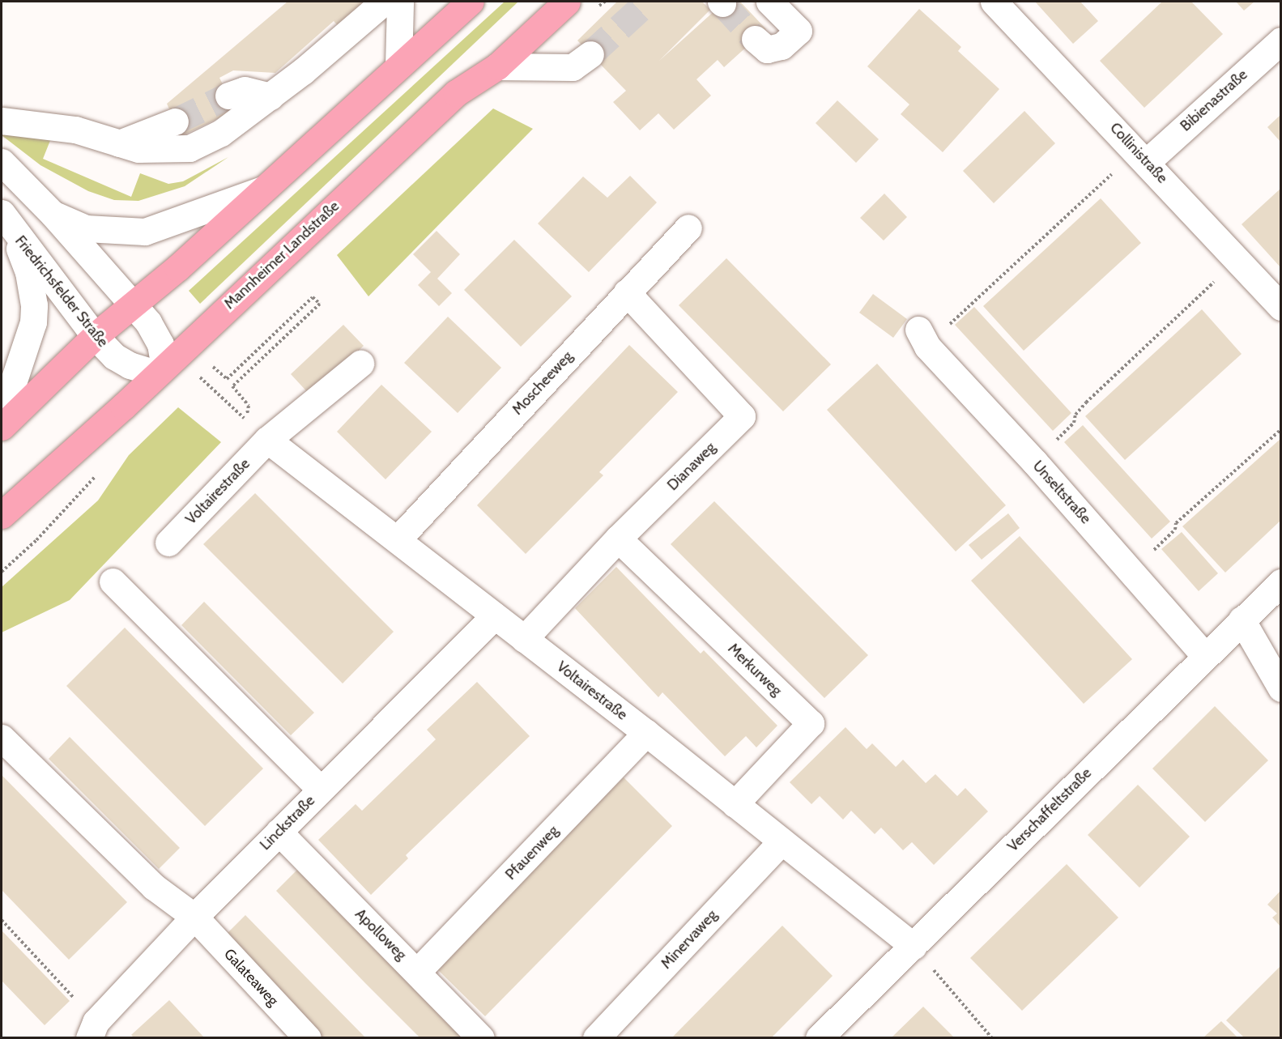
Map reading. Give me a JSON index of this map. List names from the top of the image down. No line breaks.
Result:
{"streets":{"main road":["Mannheimer Landstraße"],"street":["Bibienastraße","Collinistraße","Friedrichsfelder Straße","Moscheeweg","Dianaweg","Voltairestraße","Unseltstraße","Merkurweg","Verschaffeltstraße","Linckstraße","Pfauenweg","Apolloweg","Minervaweg","Galateaweg"]},"crossings":[["Bibienastraße","Collinistraße"],["Mannheimer Landstraße","Friedrichsfelder Straße"],["Moscheeweg","Dianaweg"],["Moscheeweg","Voltairestraße"],["Dianaweg","Voltairestraße"],["Dianaweg","Merkurweg"],["Voltairestraße","Merkurweg"],["Voltairestraße","Verschaffeltstraße"],["Voltairestraße","Linckstraße"],["Voltairestraße","Pfauenweg"],["Voltairestraße","Minervaweg"],["Unseltstraße","Verschaffeltstraße"],["Linckstraße","Apolloweg"],["Linckstraße","Galateaweg"],["Pfauenweg","Apolloweg"]]}
